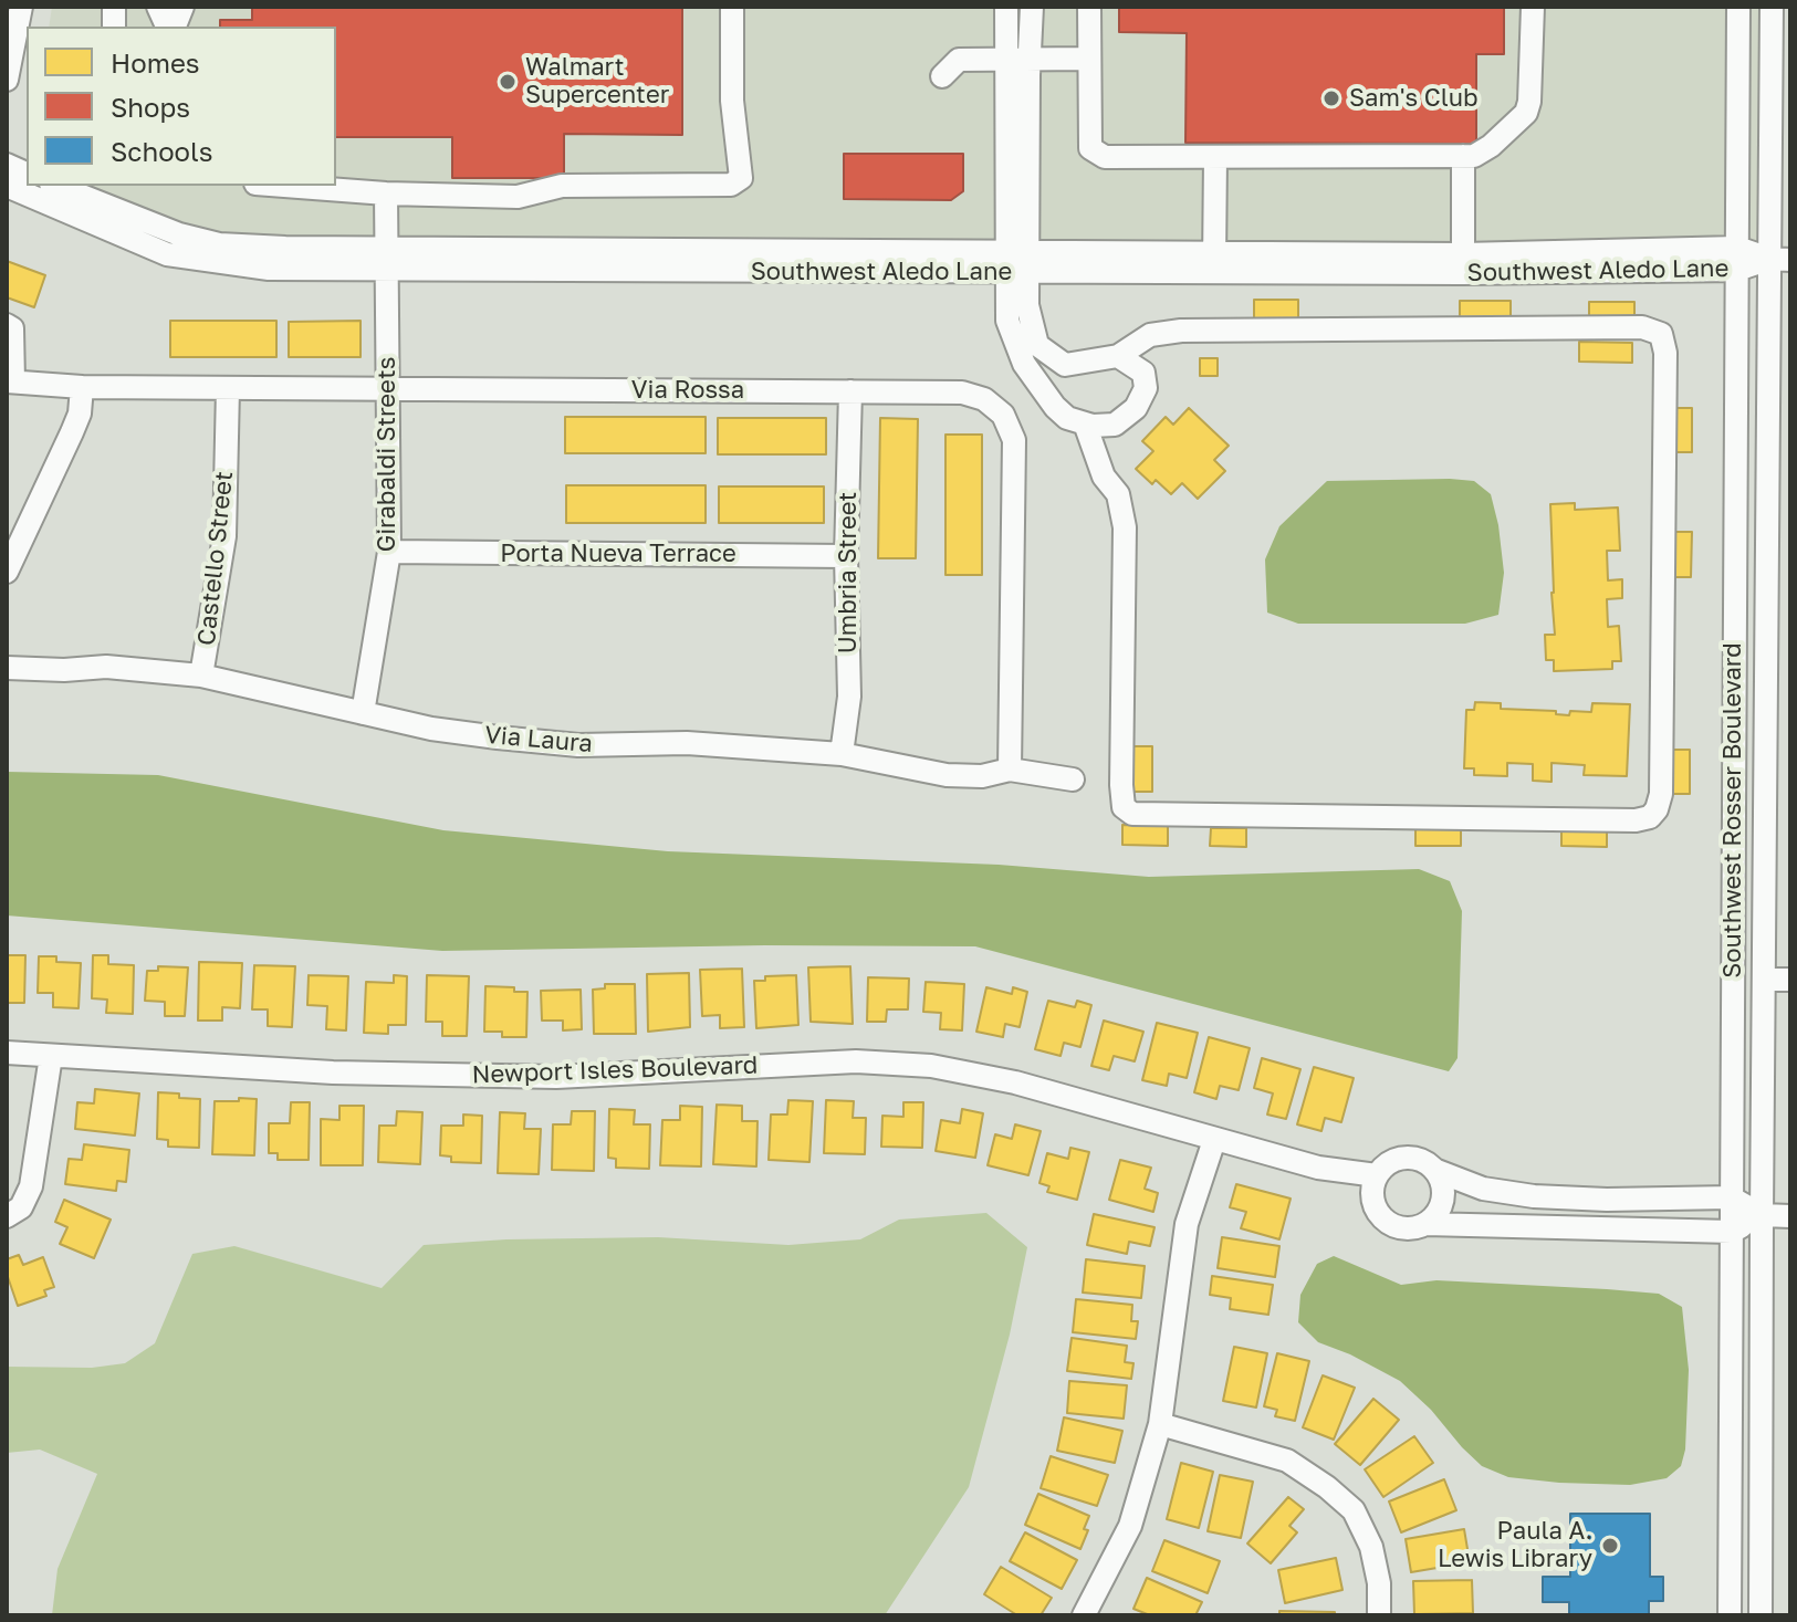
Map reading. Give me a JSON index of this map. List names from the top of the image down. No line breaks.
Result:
{"streets":{"street":["Southwest Aledo Lane","Via Rossa","Girabaldi Streets","Porta Nueva Terrace","Castello Street","Umbria Street","Via Laura","Southwest Rosser Boulevard","Newport Isles Boulevard"]},"crossings":[["Southwest Aledo Lane","Girabaldi Streets"],["Southwest Aledo Lane","Southwest Rosser Boulevard"],["Via Rossa","Girabaldi Streets"],["Via Rossa","Castello Street"],["Via Rossa","Umbria Street"],["Via Rossa","Via Laura"],["Girabaldi Streets","Porta Nueva Terrace"],["Girabaldi Streets","Via Laura"],["Porta Nueva Terrace","Umbria Street"],["Castello Street","Via Laura"],["Umbria Street","Via Laura"]],"places":["Walmart Supercenter","Sam's Club","Paula A. Lewis Library"],"legend":["Homes","Shops","Schools"]}
